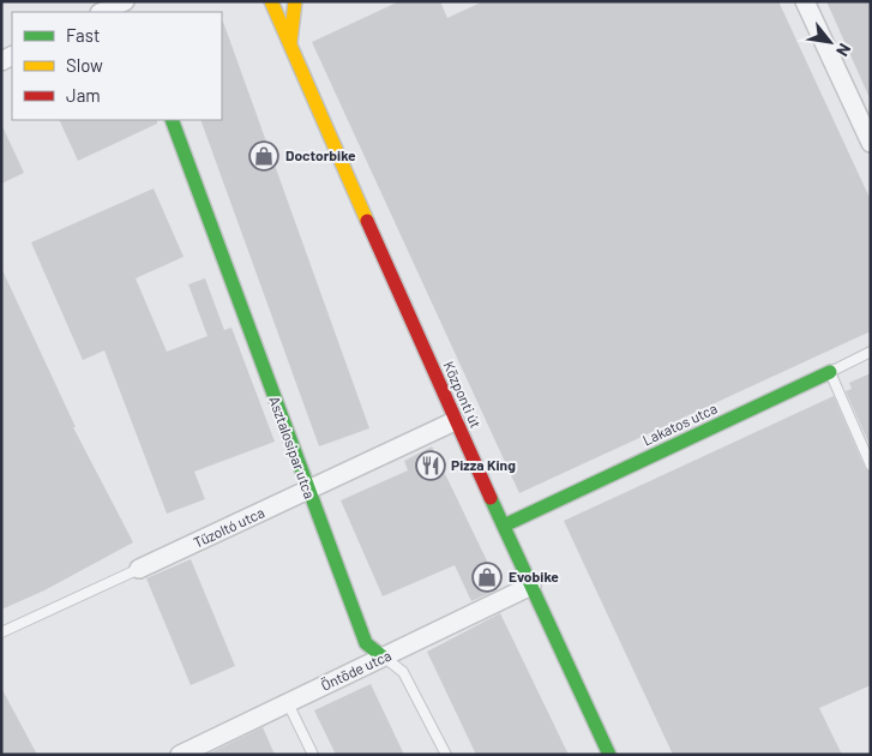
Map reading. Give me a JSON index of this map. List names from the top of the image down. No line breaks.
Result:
{"streets":{"street":["Központi út","Lakatos utca","Asztalosipar utca","Tűzoltó utca","Öntöde utca"]},"crossings":[["Központi út","Lakatos utca"],["Központi út","Tűzoltó utca"],["Központi út","Öntöde utca"],["Asztalosipar utca","Tűzoltó utca"],["Asztalosipar utca","Öntöde utca"]],"places":{"shop":["Doctorbike","Evobike"],"restaurant":["Pizza King"]},"legend":["Fast","Slow","Jam"],"north":"bottom right"}
